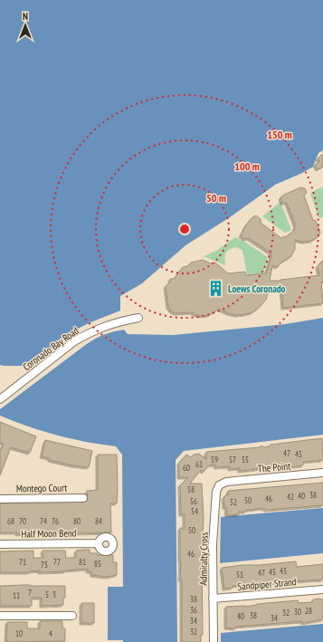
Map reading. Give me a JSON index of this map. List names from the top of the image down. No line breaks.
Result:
{"streets":{"street":["Coronado Bay Road","The Point","Montego Court","Half Moon Bend","Admiralty Cross","Sandpiper Strand"]},"crossings":[["The Point","Admiralty Cross"],["Admiralty Cross","Sandpiper Strand"]],"places":{"building":["Loews Coronado"]},"house_numbers":["47","45","59","57","55","61","60","58","38","40","42","46","50","56","52","54","68","70","74","76","80","84","50","46","71","77","81","85","75","43","45","47","51","7","5","3","11","38","36","28","30","32","38","40","34","34","32","10","4"],"north":"top","rings":["150 m","100 m","50 m"]}
